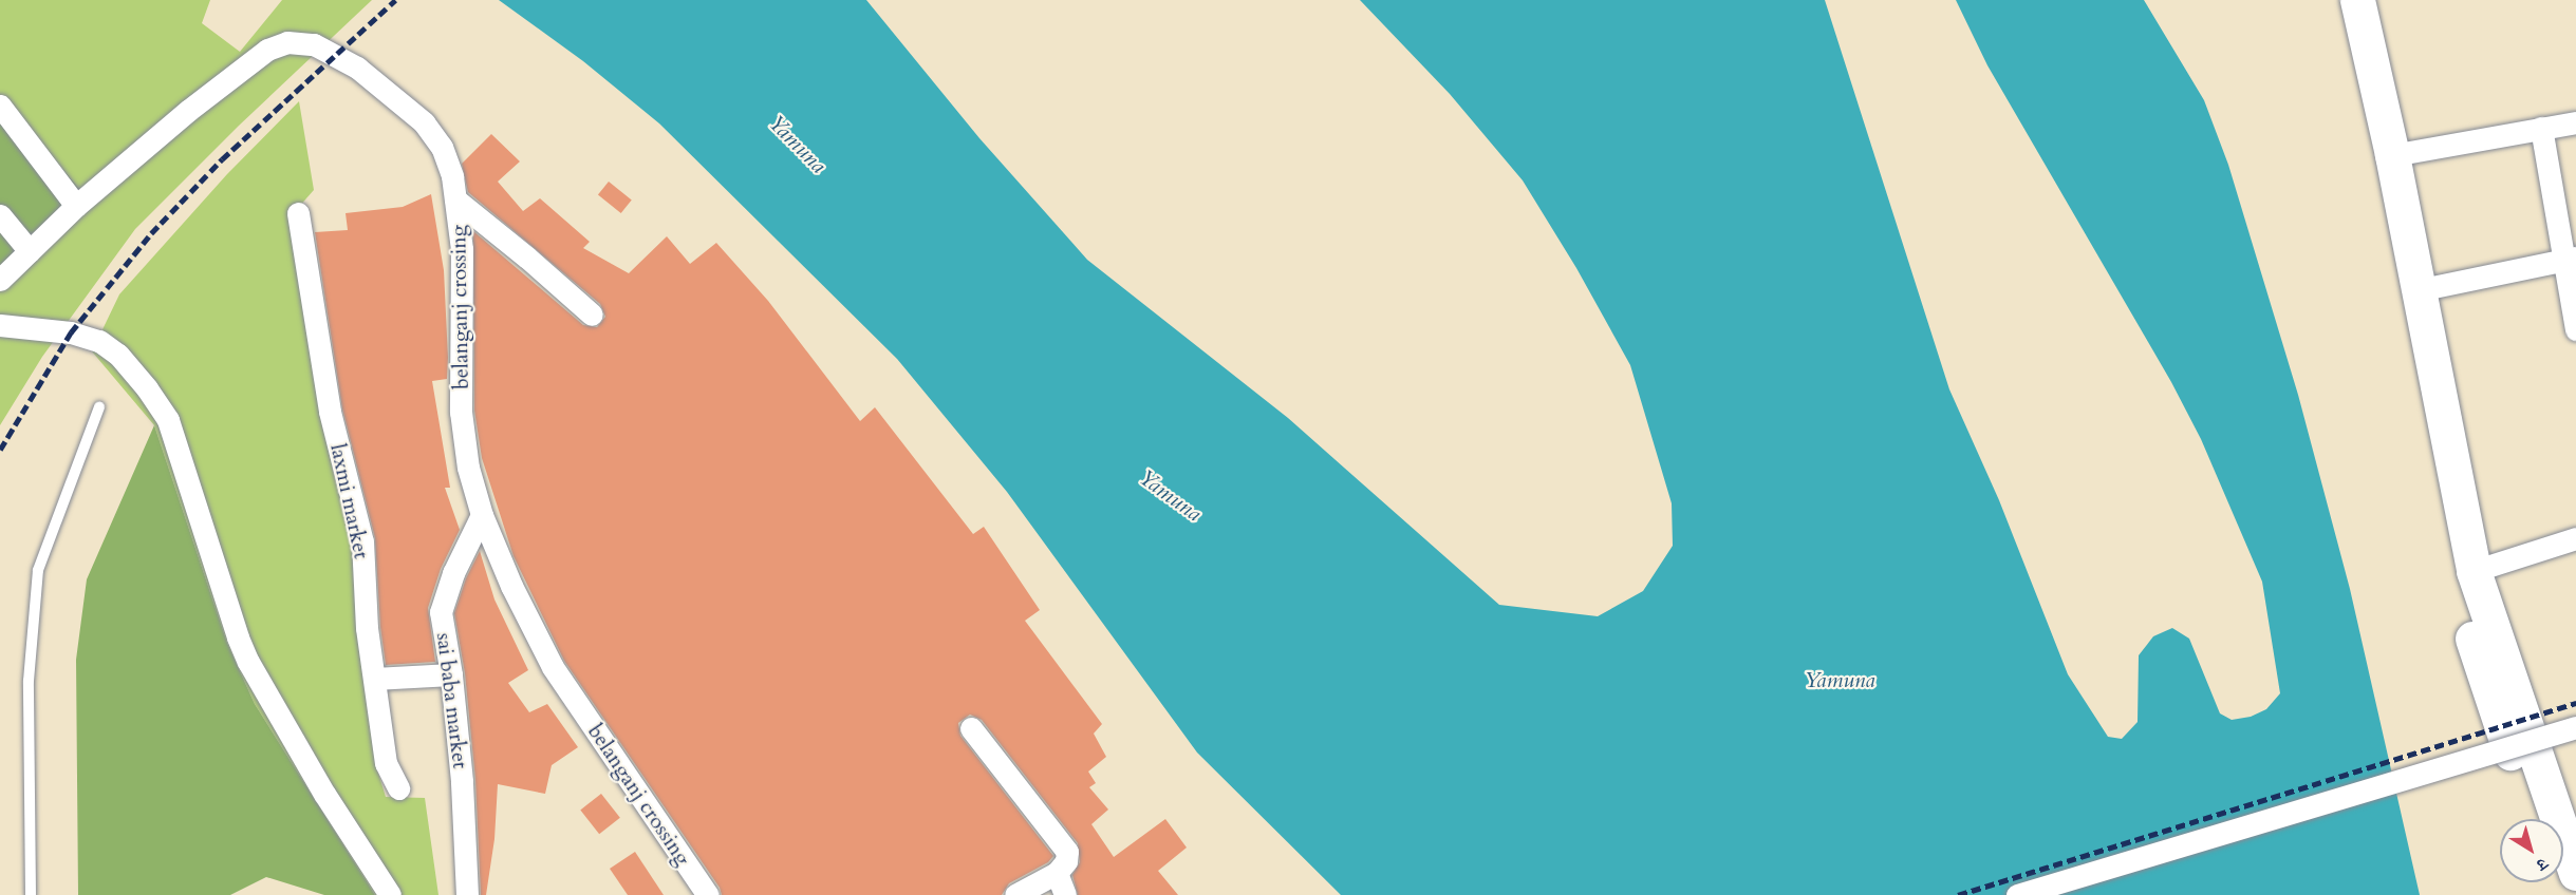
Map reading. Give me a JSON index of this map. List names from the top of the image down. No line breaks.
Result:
{"streets":{"street":["belanganj crossing","laxmi market","sai baba market"]},"crossings":[["belanganj crossing","sai baba market"]],"water":["Yamuna"],"north":"bottom right"}
